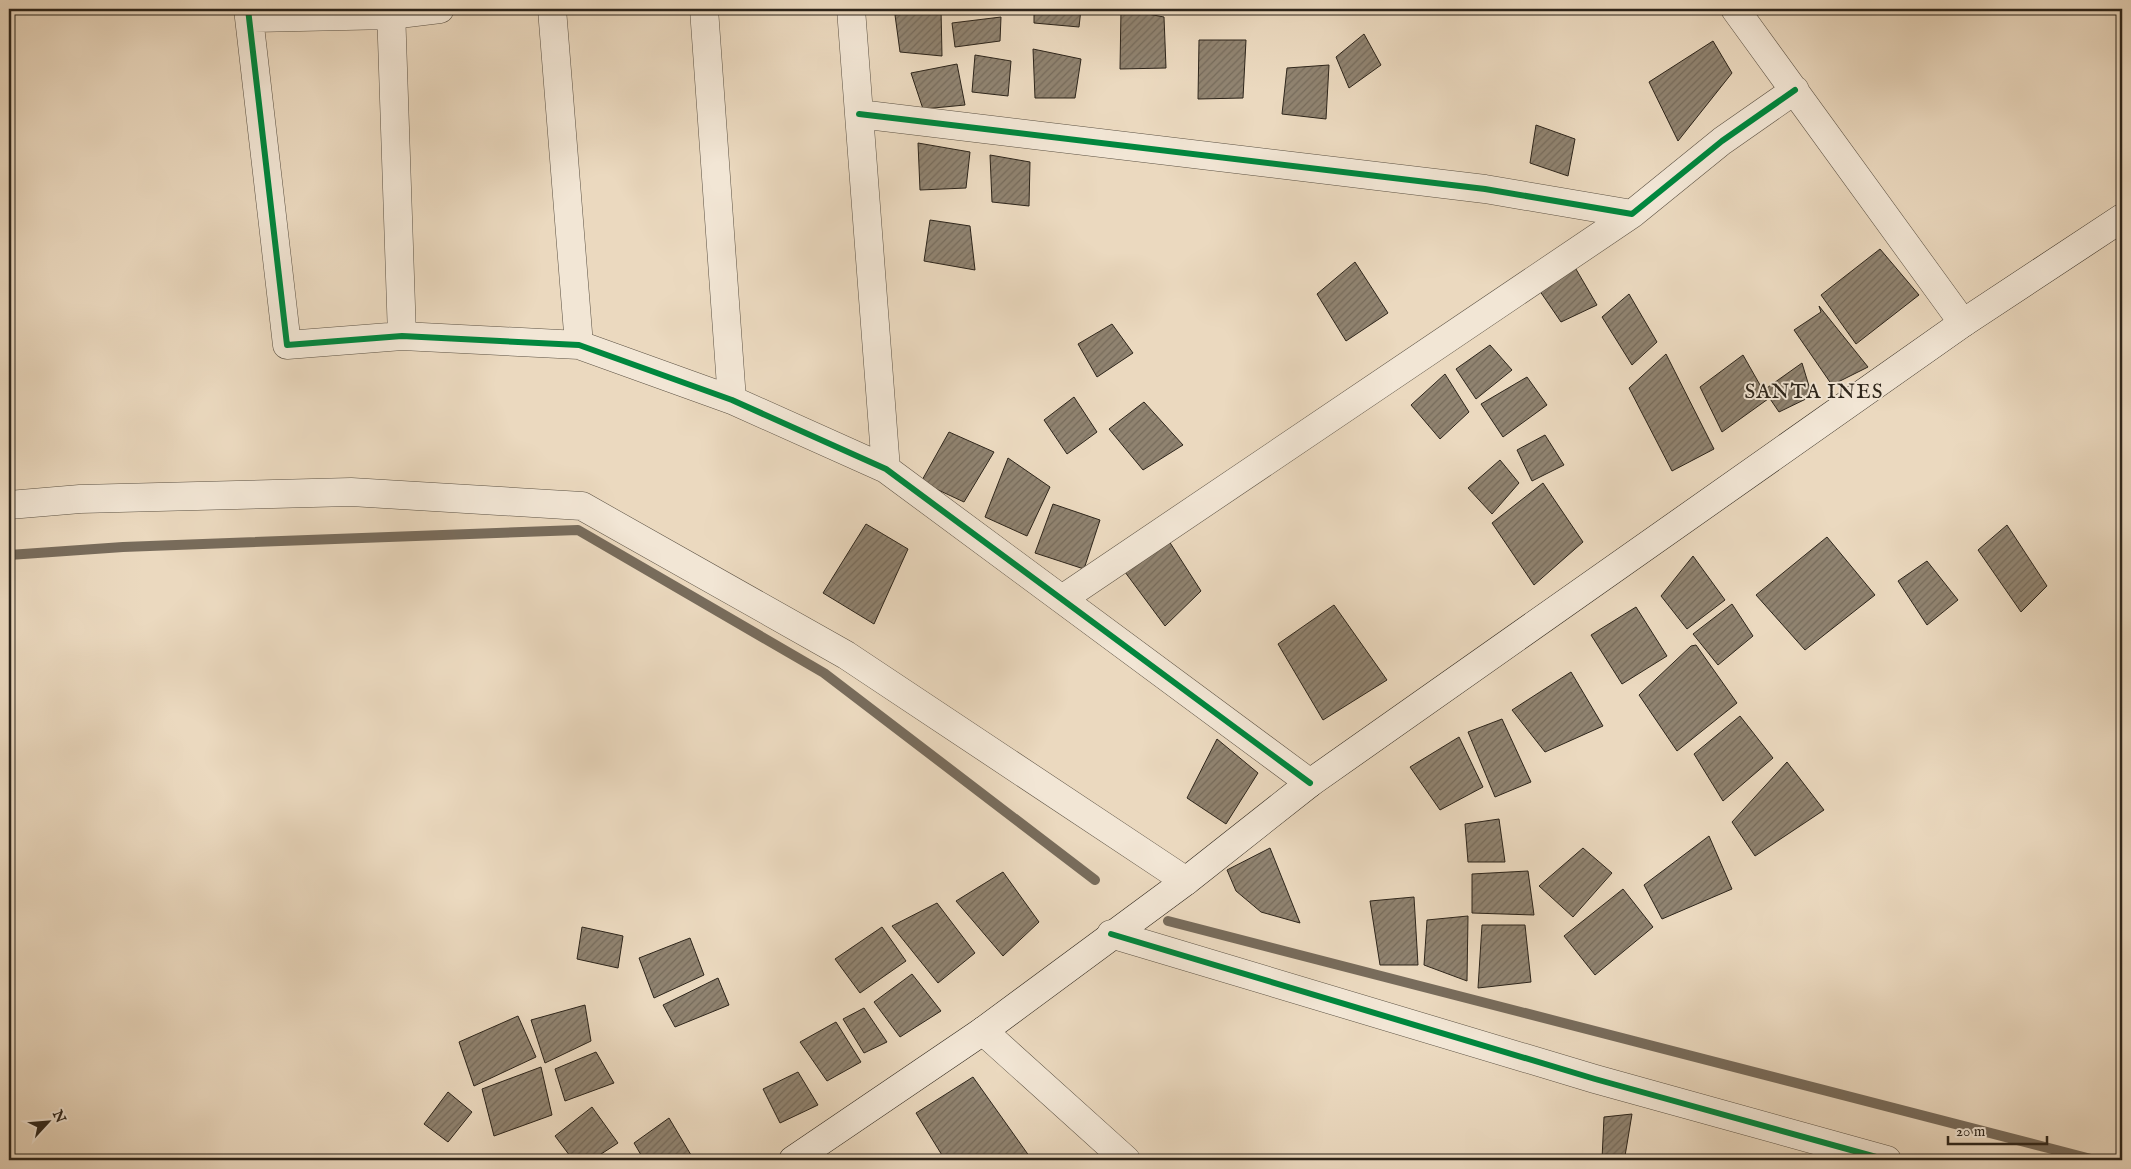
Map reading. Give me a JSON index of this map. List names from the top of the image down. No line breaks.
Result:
{"districts":["SANTA INES"],"scale_bar":"20 m","north":"top right"}
